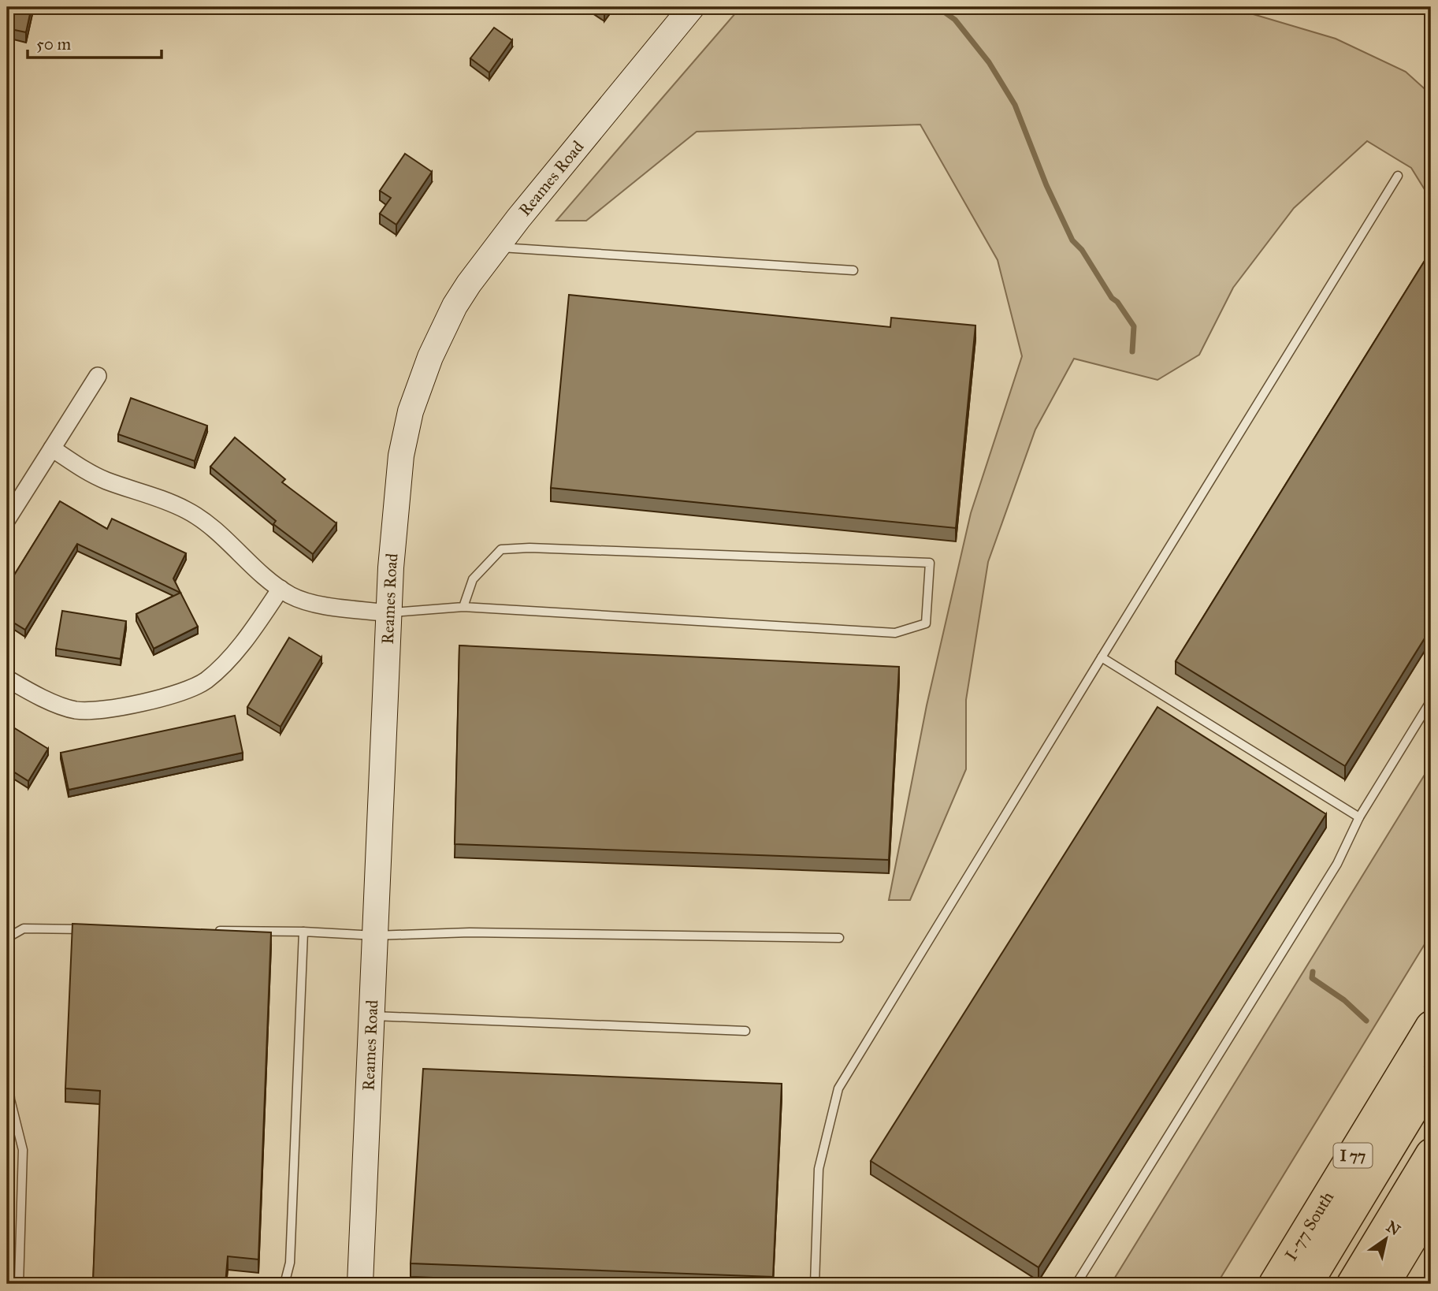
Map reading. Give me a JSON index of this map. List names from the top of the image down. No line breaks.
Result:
{"streets":{"highway":["I 77","I-77 South"],"main road":["Reames Road"]},"scale_bar":"50 m","north":"top right"}
